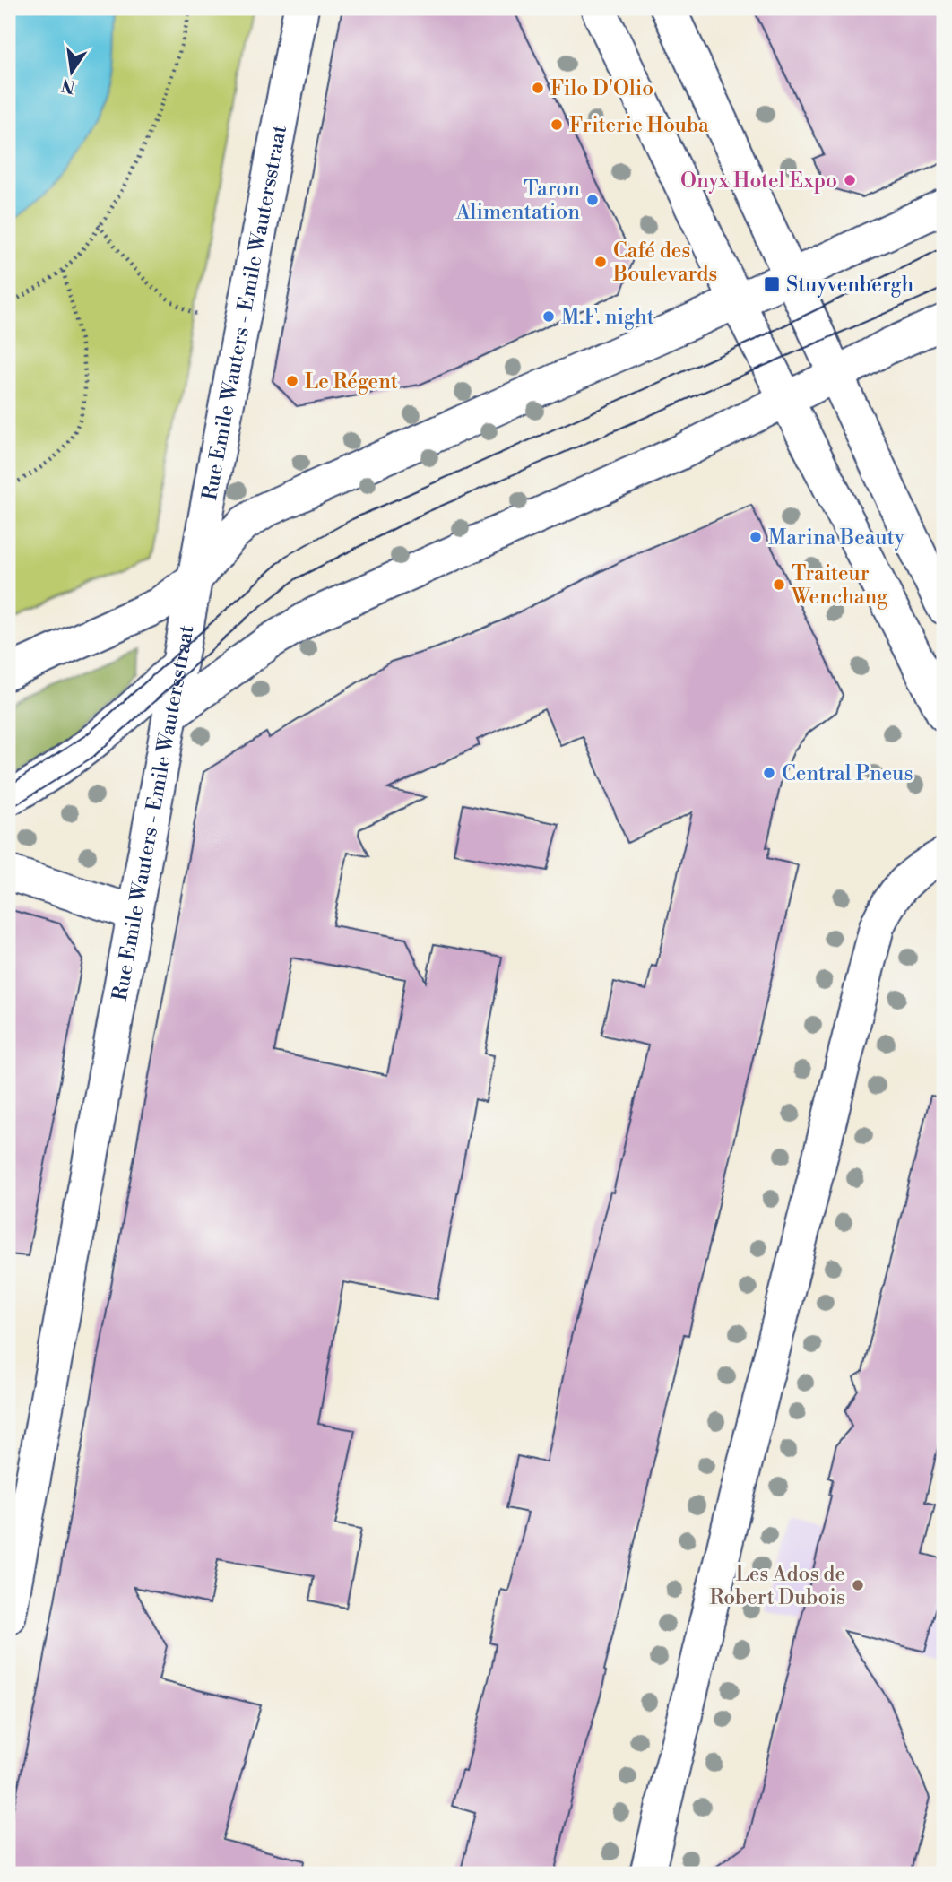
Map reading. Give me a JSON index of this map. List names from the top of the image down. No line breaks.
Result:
{"streets":{"street":["Rue Emile Wauters - Emile Wautersstraat"]},"places":{"other":["Filo D'Olio","Friterie Houba","Onyx Hotel Expo","Taron Alimentation","Café des Boulevards","M.F. night","Le Régent","Marina Beauty","Traiteur Wenchang","Central Pneus","Les Ados de Robert Dubois"],"transit":["Stuyvenbergh"]},"north":"bottom"}
